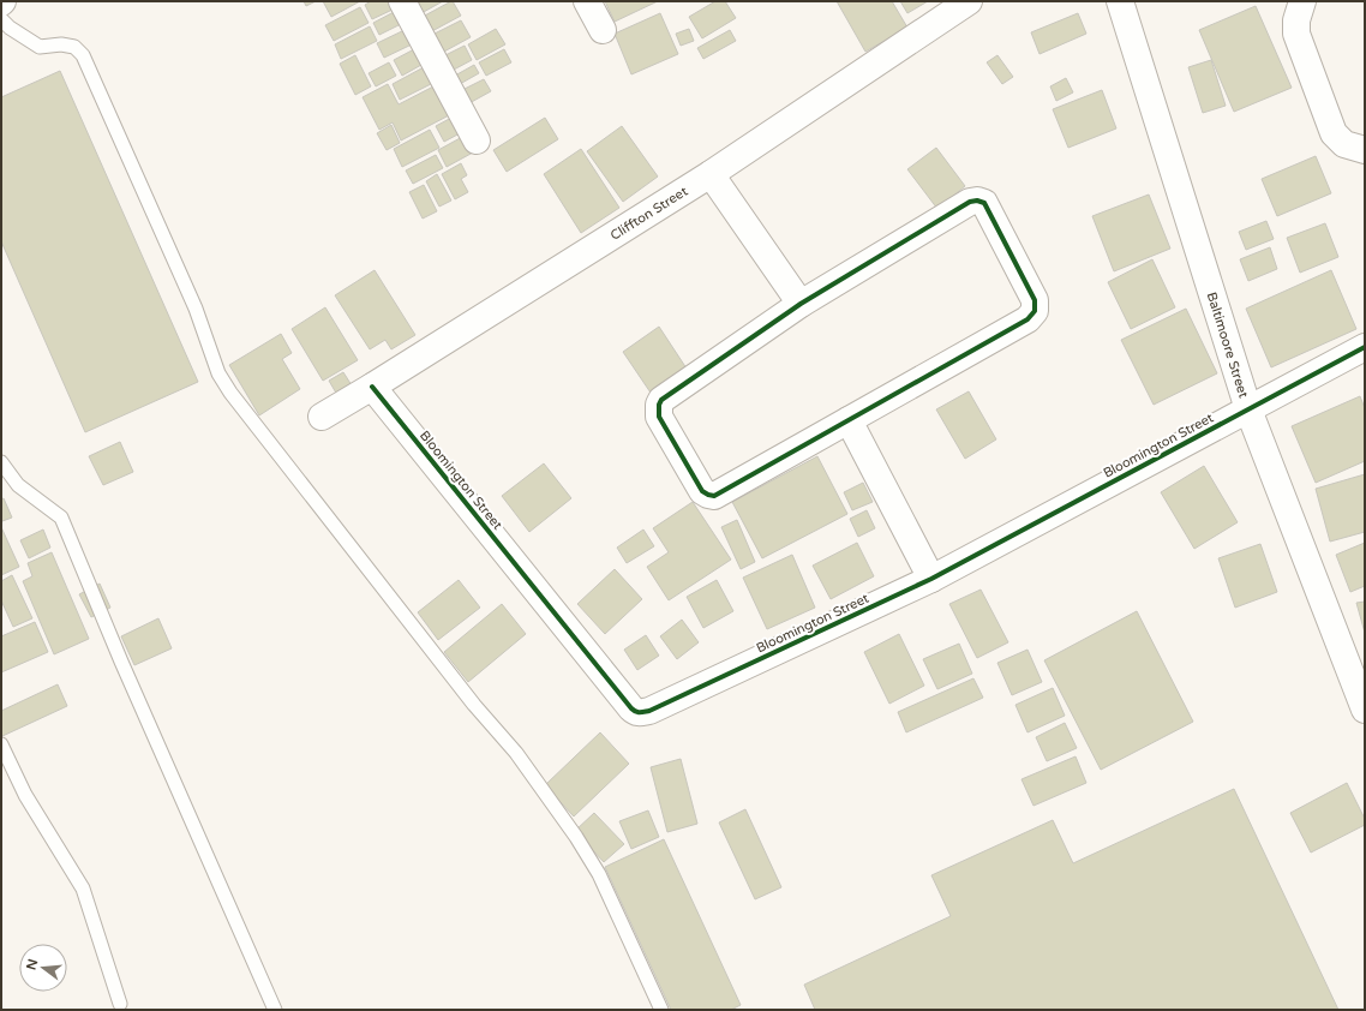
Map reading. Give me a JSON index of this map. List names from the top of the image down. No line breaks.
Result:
{"streets":{"street":["Cliffton Street","Baltimoore Street","Bloomington Street"]},"crossings":[["Cliffton Street","Bloomington Street"],["Baltimoore Street","Bloomington Street"]],"north":"left"}
